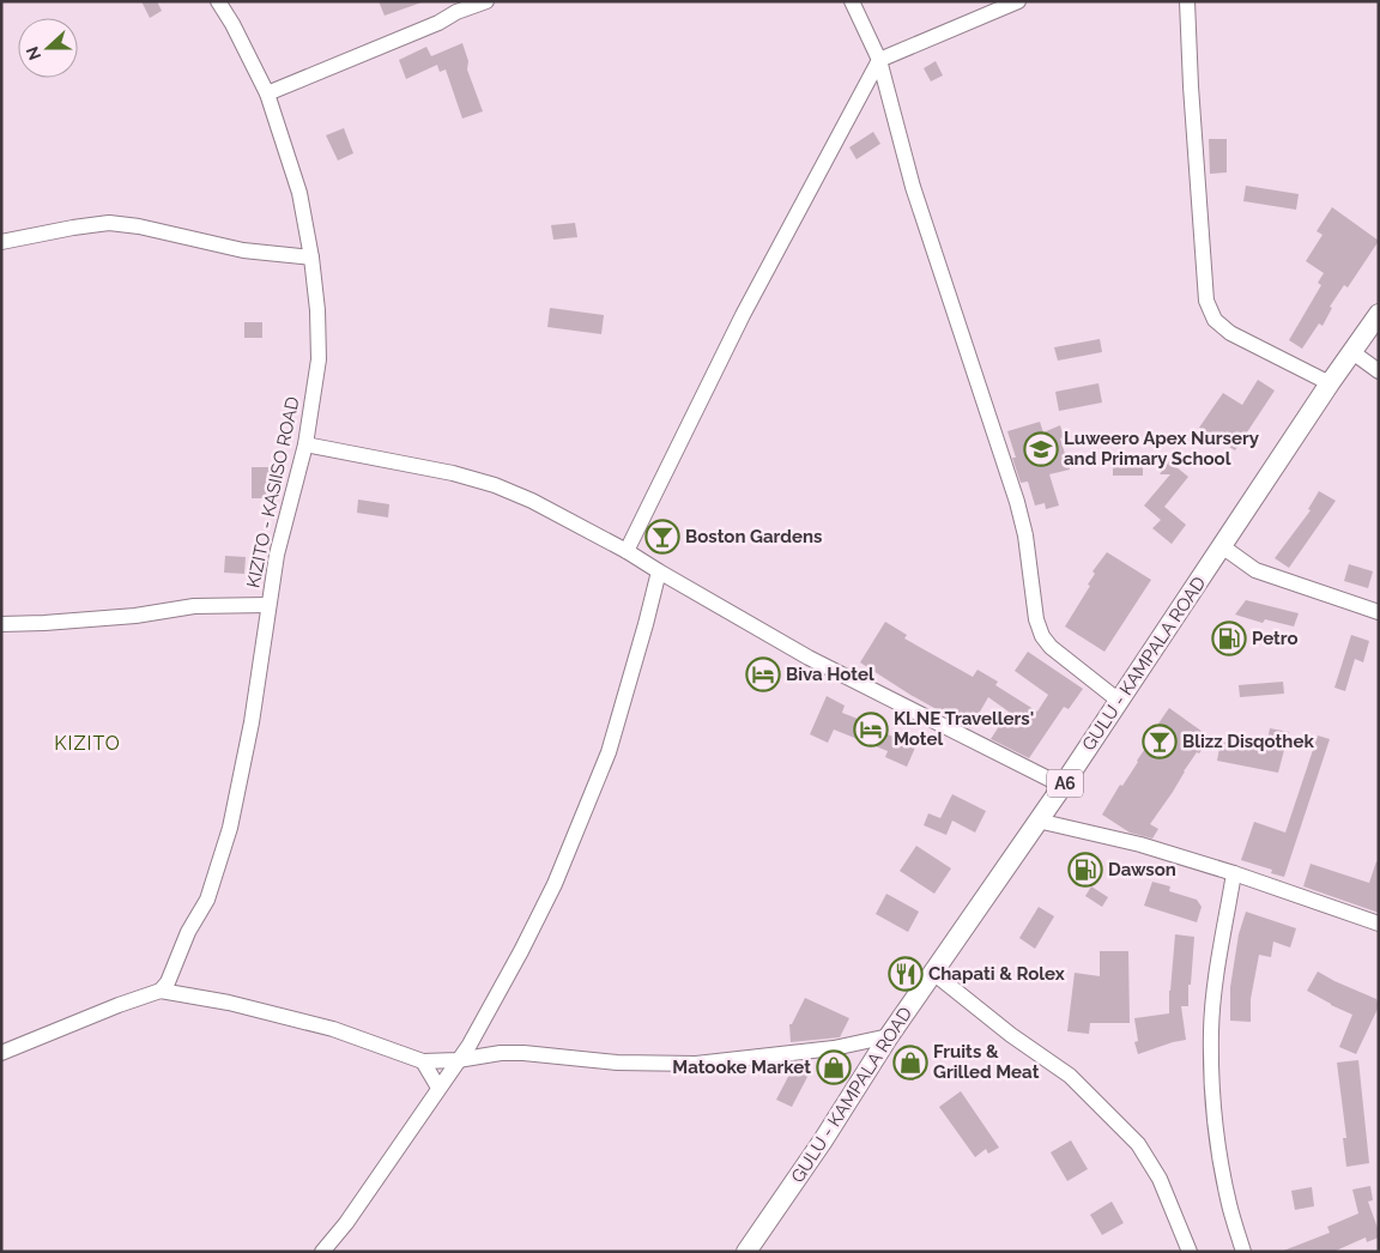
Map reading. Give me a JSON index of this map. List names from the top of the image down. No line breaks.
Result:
{"streets":{"main road":["GULU - KAMPALA ROAD","A6"],"street":["KIZITO - KASIISO ROAD"]},"districts":["KIZITO"],"places":{"school or university":["Luweero Apex Nursery and Primary School"],"bar":["Boston Gardens","Blizz Disqothek"],"fuel station":["Petro","Dawson"],"hotel":["Biva Hotel","KLNE Travellers' Motel"],"restaurant":["Chapati & Rolex"],"shop":["Fruits & Grilled Meat","Matooke Market"]},"north":"left"}
